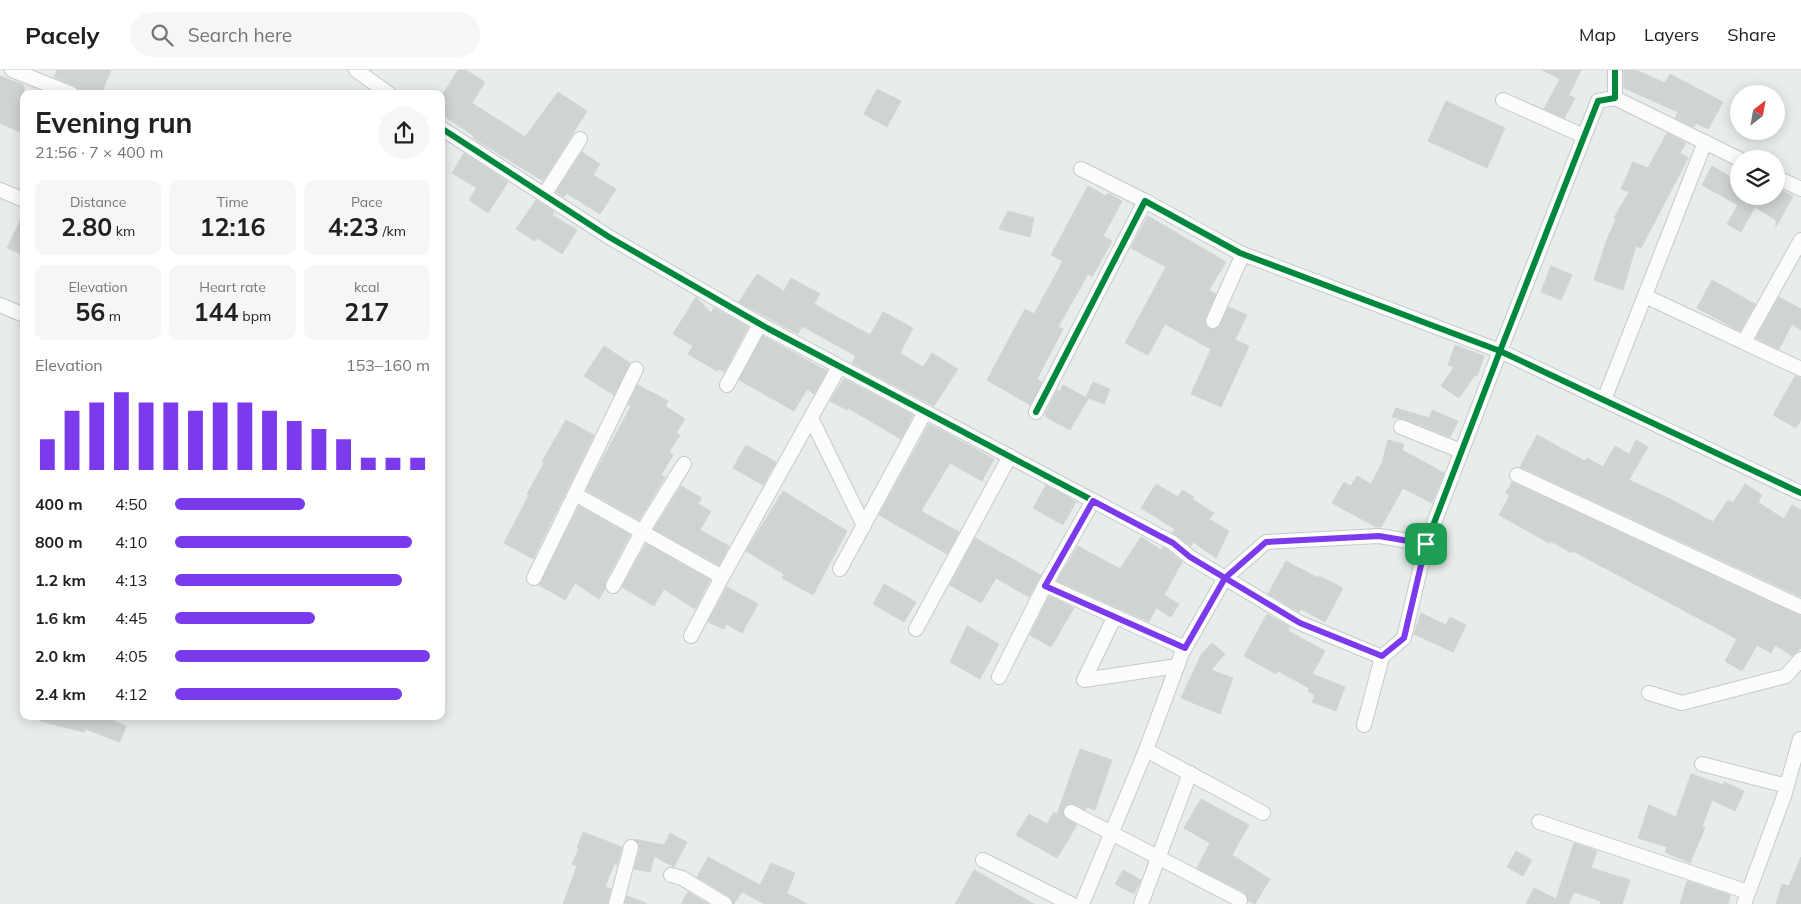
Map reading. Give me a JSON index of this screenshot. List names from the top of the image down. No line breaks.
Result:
{"north":"top right","page":{"header":"Pacely","search":"Search here","nav":["Map","Layers","Share"],"heading":["Evening run","21:56 · 7 × 400 m"],"stats":[["Distance","2.80 km"],["Time","12:16"],["Pace","4:23 /km"],["Elevation","56 m"],["Heart rate","144 bpm"],["kcal","217"]],"chart":["Elevation","153–160 m"],"list":[{"name":"400 m","note":"4:50"},{"name":"800 m","note":"4:10"},{"name":"1.2 km","note":"4:13"},{"name":"1.6 km","note":"4:45"},{"name":"2.0 km","note":"4:05"},{"name":"2.4 km","note":"4:12"}]}}
